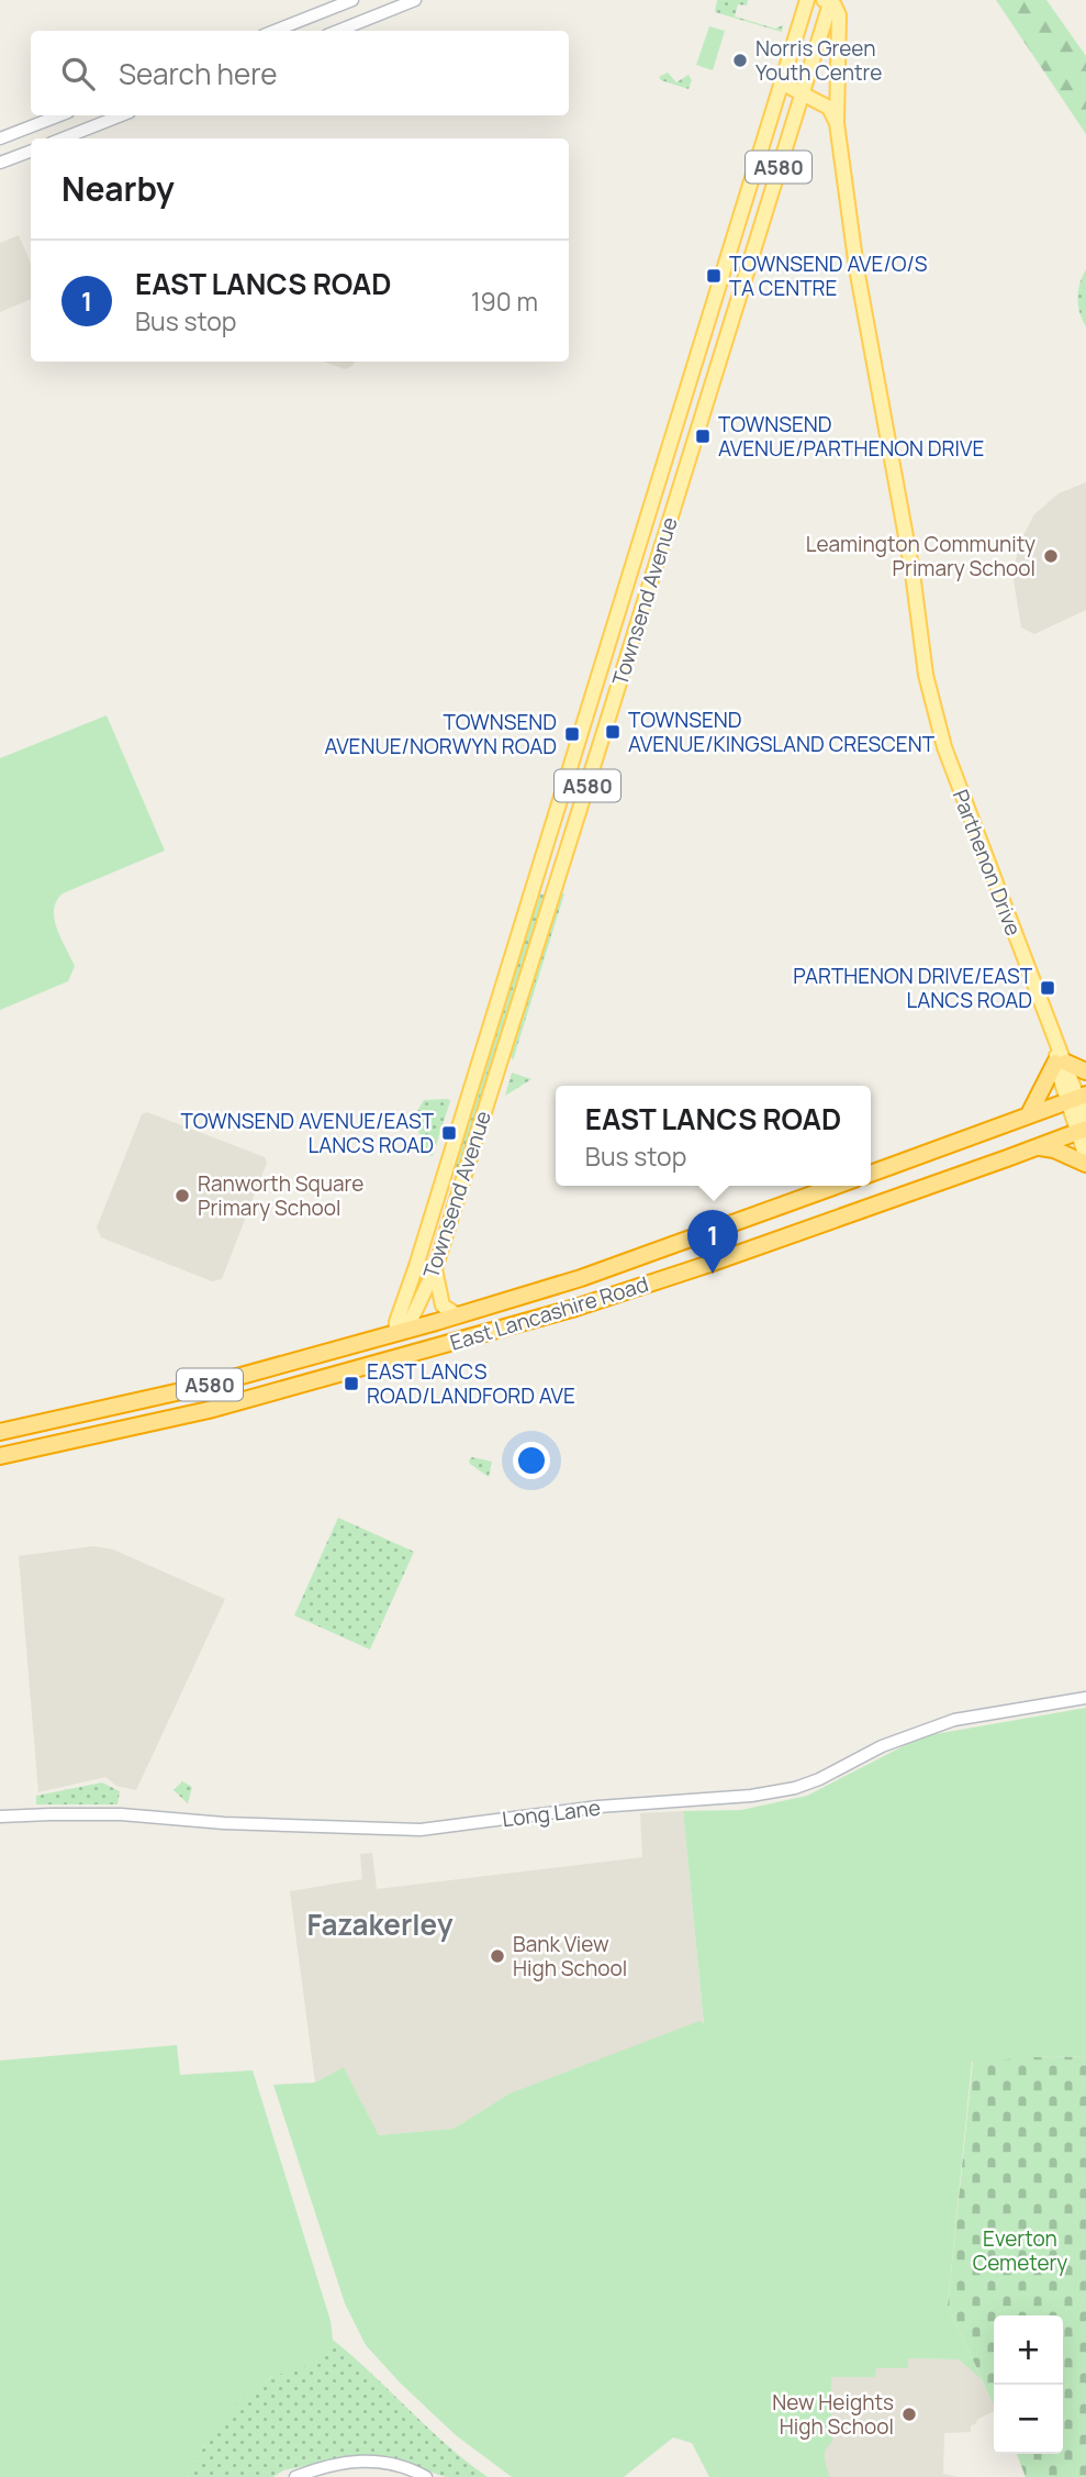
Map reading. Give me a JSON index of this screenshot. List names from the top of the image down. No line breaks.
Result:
{"streets":{"highway":["A580","East Lancashire Road"],"main road":["Townsend Avenue","Parthenon Drive"],"street":["Long Lane"]},"crossings":[["A580","Townsend Avenue"],["A580","East Lancashire Road"],["Townsend Avenue","Parthenon Drive"],["Townsend Avenue","East Lancashire Road"],["Parthenon Drive","East Lancashire Road"]],"districts":["Fazakerley"],"parks":["Everton Cemetery"],"places":{"other":["Norris Green Youth Centre","Leamington Community Primary School","Ranworth Square Primary School","Bank View High School","New Heights High School"],"transit":["TOWNSEND AVE/O/S TA CENTRE","TOWNSEND AVENUE/PARTHENON DRIVE","TOWNSEND AVENUE/KINGSLAND CRESCENT","TOWNSEND AVENUE/NORWYN ROAD","PARTHENON DRIVE/EAST LANCS ROAD","TOWNSEND AVENUE/EAST LANCS ROAD","EAST LANCS ROAD/LANDFORD AVE"]},"page":{"search":"Search here","heading":"Nearby","list":[{"mark":"1","name":"EAST LANCS ROAD","note":"Bus stop","value":"190 m"}],"popup":["EAST LANCS ROAD","Bus stop"],"pins":"1","map_buttons":["+","−"]}}
